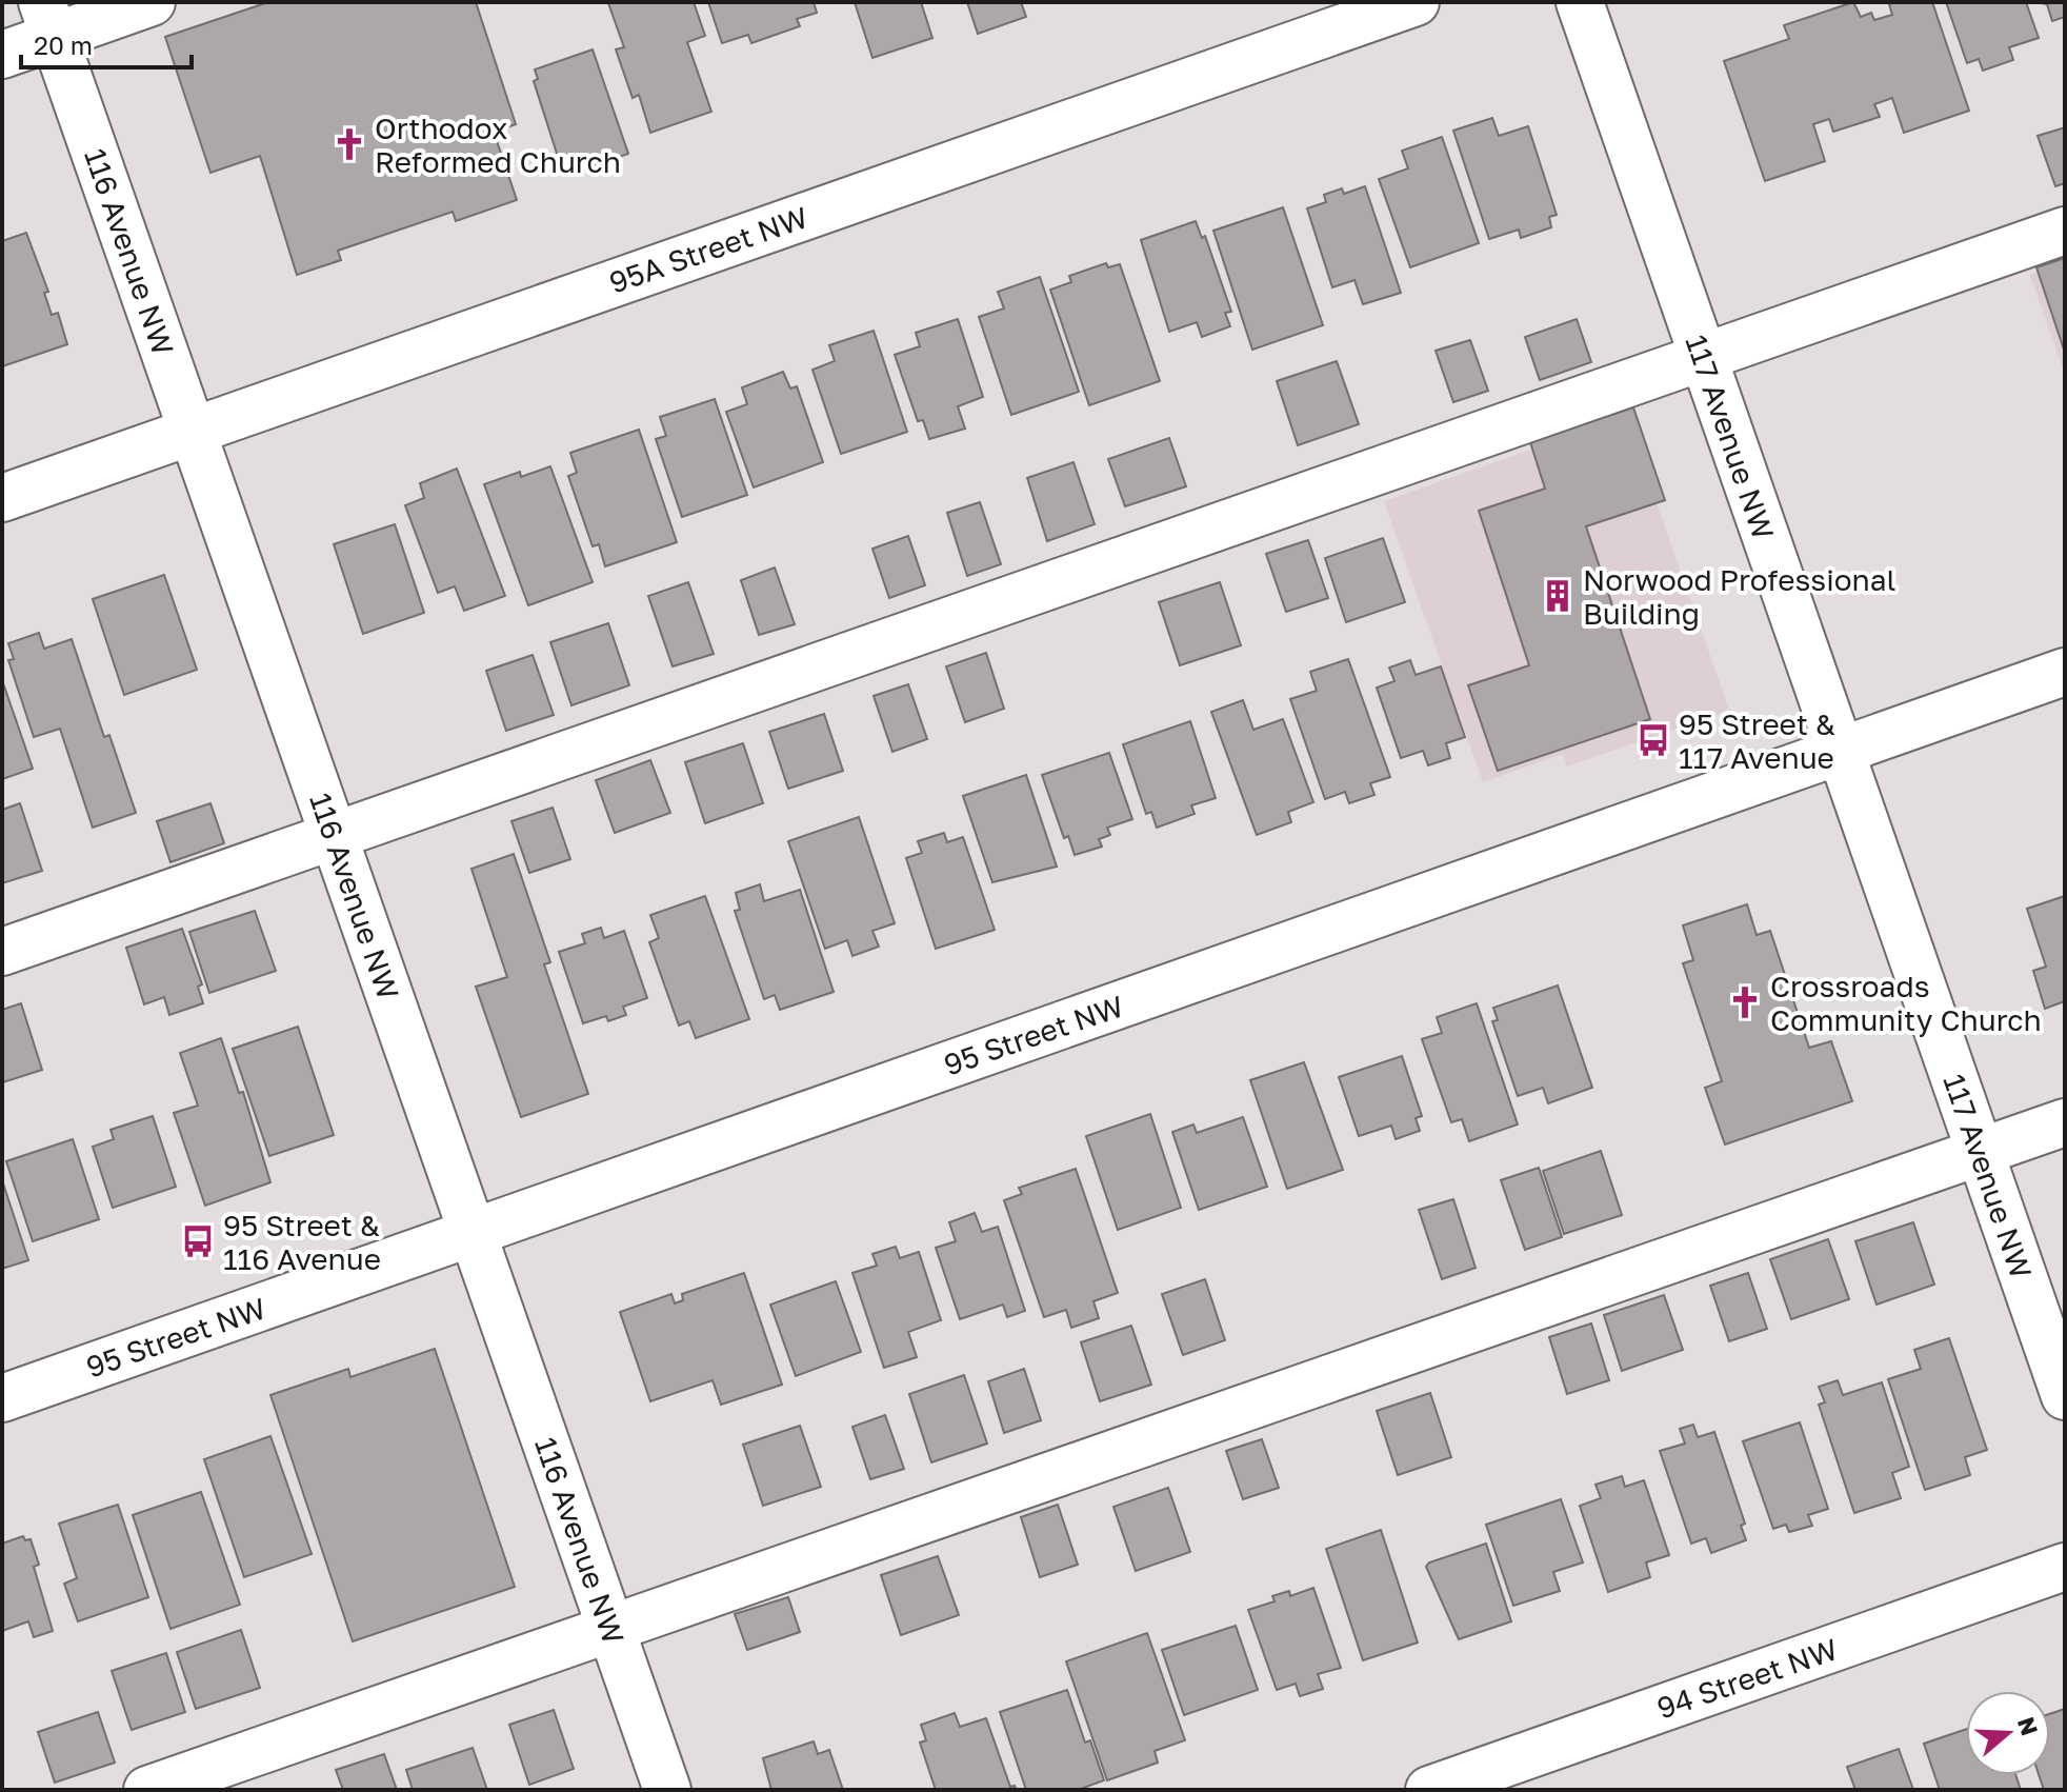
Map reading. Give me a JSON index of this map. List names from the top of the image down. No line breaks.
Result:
{"streets":{"street":["95A Street NW","116 Avenue NW","117 Avenue NW","95 Street NW","94 Street NW"]},"crossings":[["95A Street NW","116 Avenue NW"],["116 Avenue NW","95 Street NW"],["117 Avenue NW","95 Street NW"]],"places":{"church":["Orthodox Reformed Church","Crossroads Community Church"],"building":["Norwood Professional Building"],"bus stop":["95 Street & 117 Avenue","95 Street & 116 Avenue"]},"scale_bar":"20 m","north":"right"}
